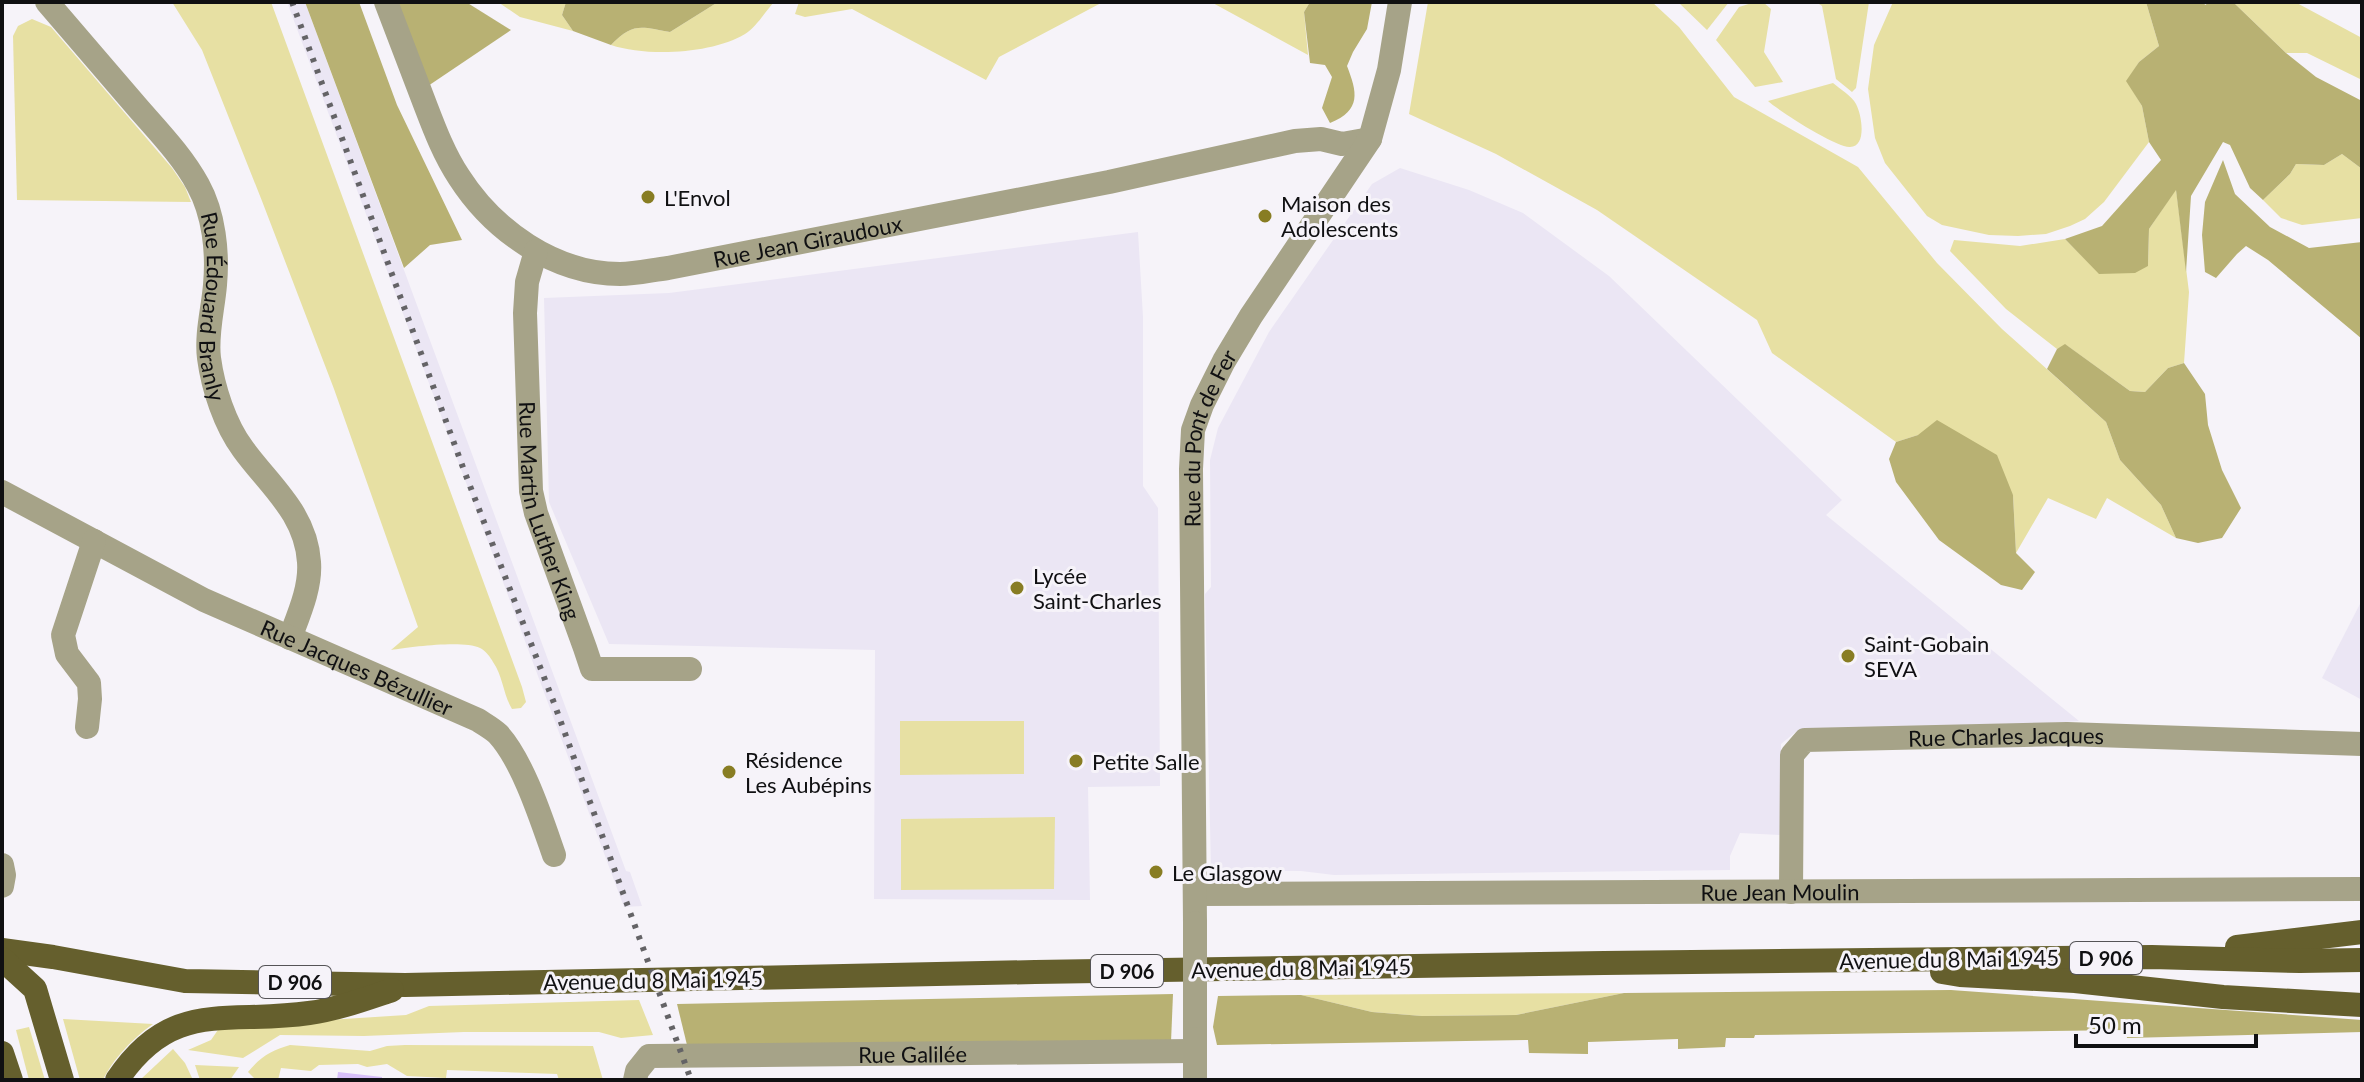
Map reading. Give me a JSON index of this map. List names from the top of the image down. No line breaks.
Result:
{"streets":{"main road":["D 906","Avenue du 8 Mai 1945"],"street":["Rue Jean Giraudoux","Rue Édouard Branly","Rue du Pont de Fer","Rue Martin Luther King","Rue Jacques Bézullier","Rue Charles Jacques","Rue Jean Moulin","Rue Galilée"]},"crossings":[["Rue Jean Giraudoux","Rue du Pont de Fer"],["Rue Jean Giraudoux","Rue Martin Luther King"],["Rue Édouard Branly","Rue Jacques Bézullier"],["Rue du Pont de Fer","Rue Jean Moulin"],["Rue du Pont de Fer","Rue Galilée"],["Rue Charles Jacques","Rue Jean Moulin"]],"places":["L'Envol","Maison des Adolescents","Lycée Saint-Charles","Saint-Gobain SEVA","Petite Salle","Résidence Les Aubépins","Le Glasgow"],"scale_bar":"50 m"}
